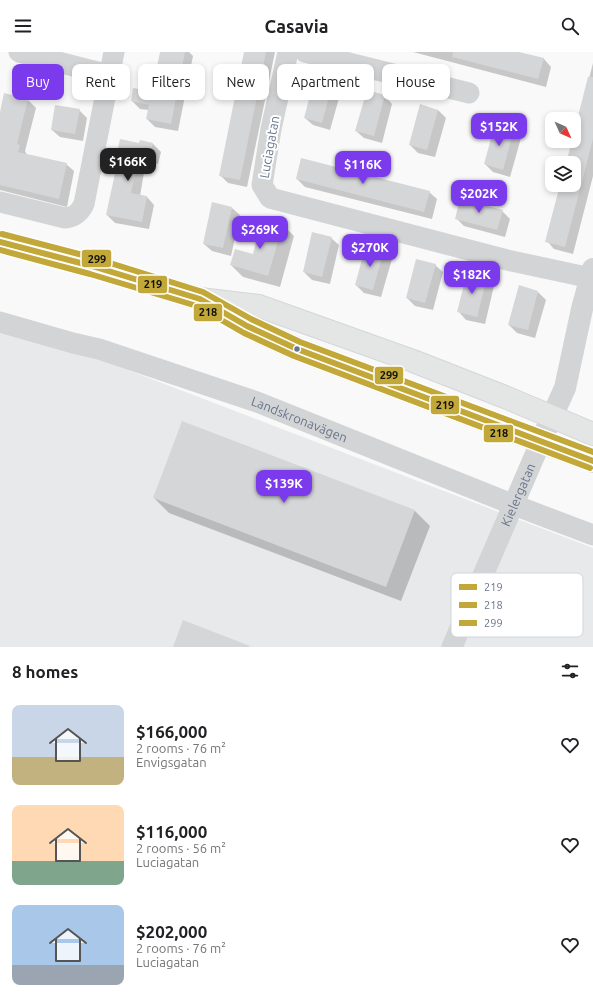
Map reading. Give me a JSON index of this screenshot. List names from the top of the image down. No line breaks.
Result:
{"streets":{"street":["Luciagatan","Landskronavägen","Kielergatan"]},"crossings":[["Luciagatan","Kielergatan"],["Landskronavägen","Kielergatan"]],"lines":["transit line 299","transit line 219","transit line 218"],"legend":["219","218","299"],"north":"bottom right","page":{"header":"Casavia","chip":["Buy","Rent","Filters","New","Apartment","House"],"price":["$152K","$166K","$116K","$202K","$269K","$270K","$182K","$139K"],"heading":"8 homes","list":[{"name":"$166,000","note":"2 rooms · 76 m² · Envigsgatan"},{"name":"$116,000","note":"2 rooms · 56 m² · Luciagatan"},{"name":"$202,000","note":"2 rooms · 76 m² · Luciagatan"}]}}
